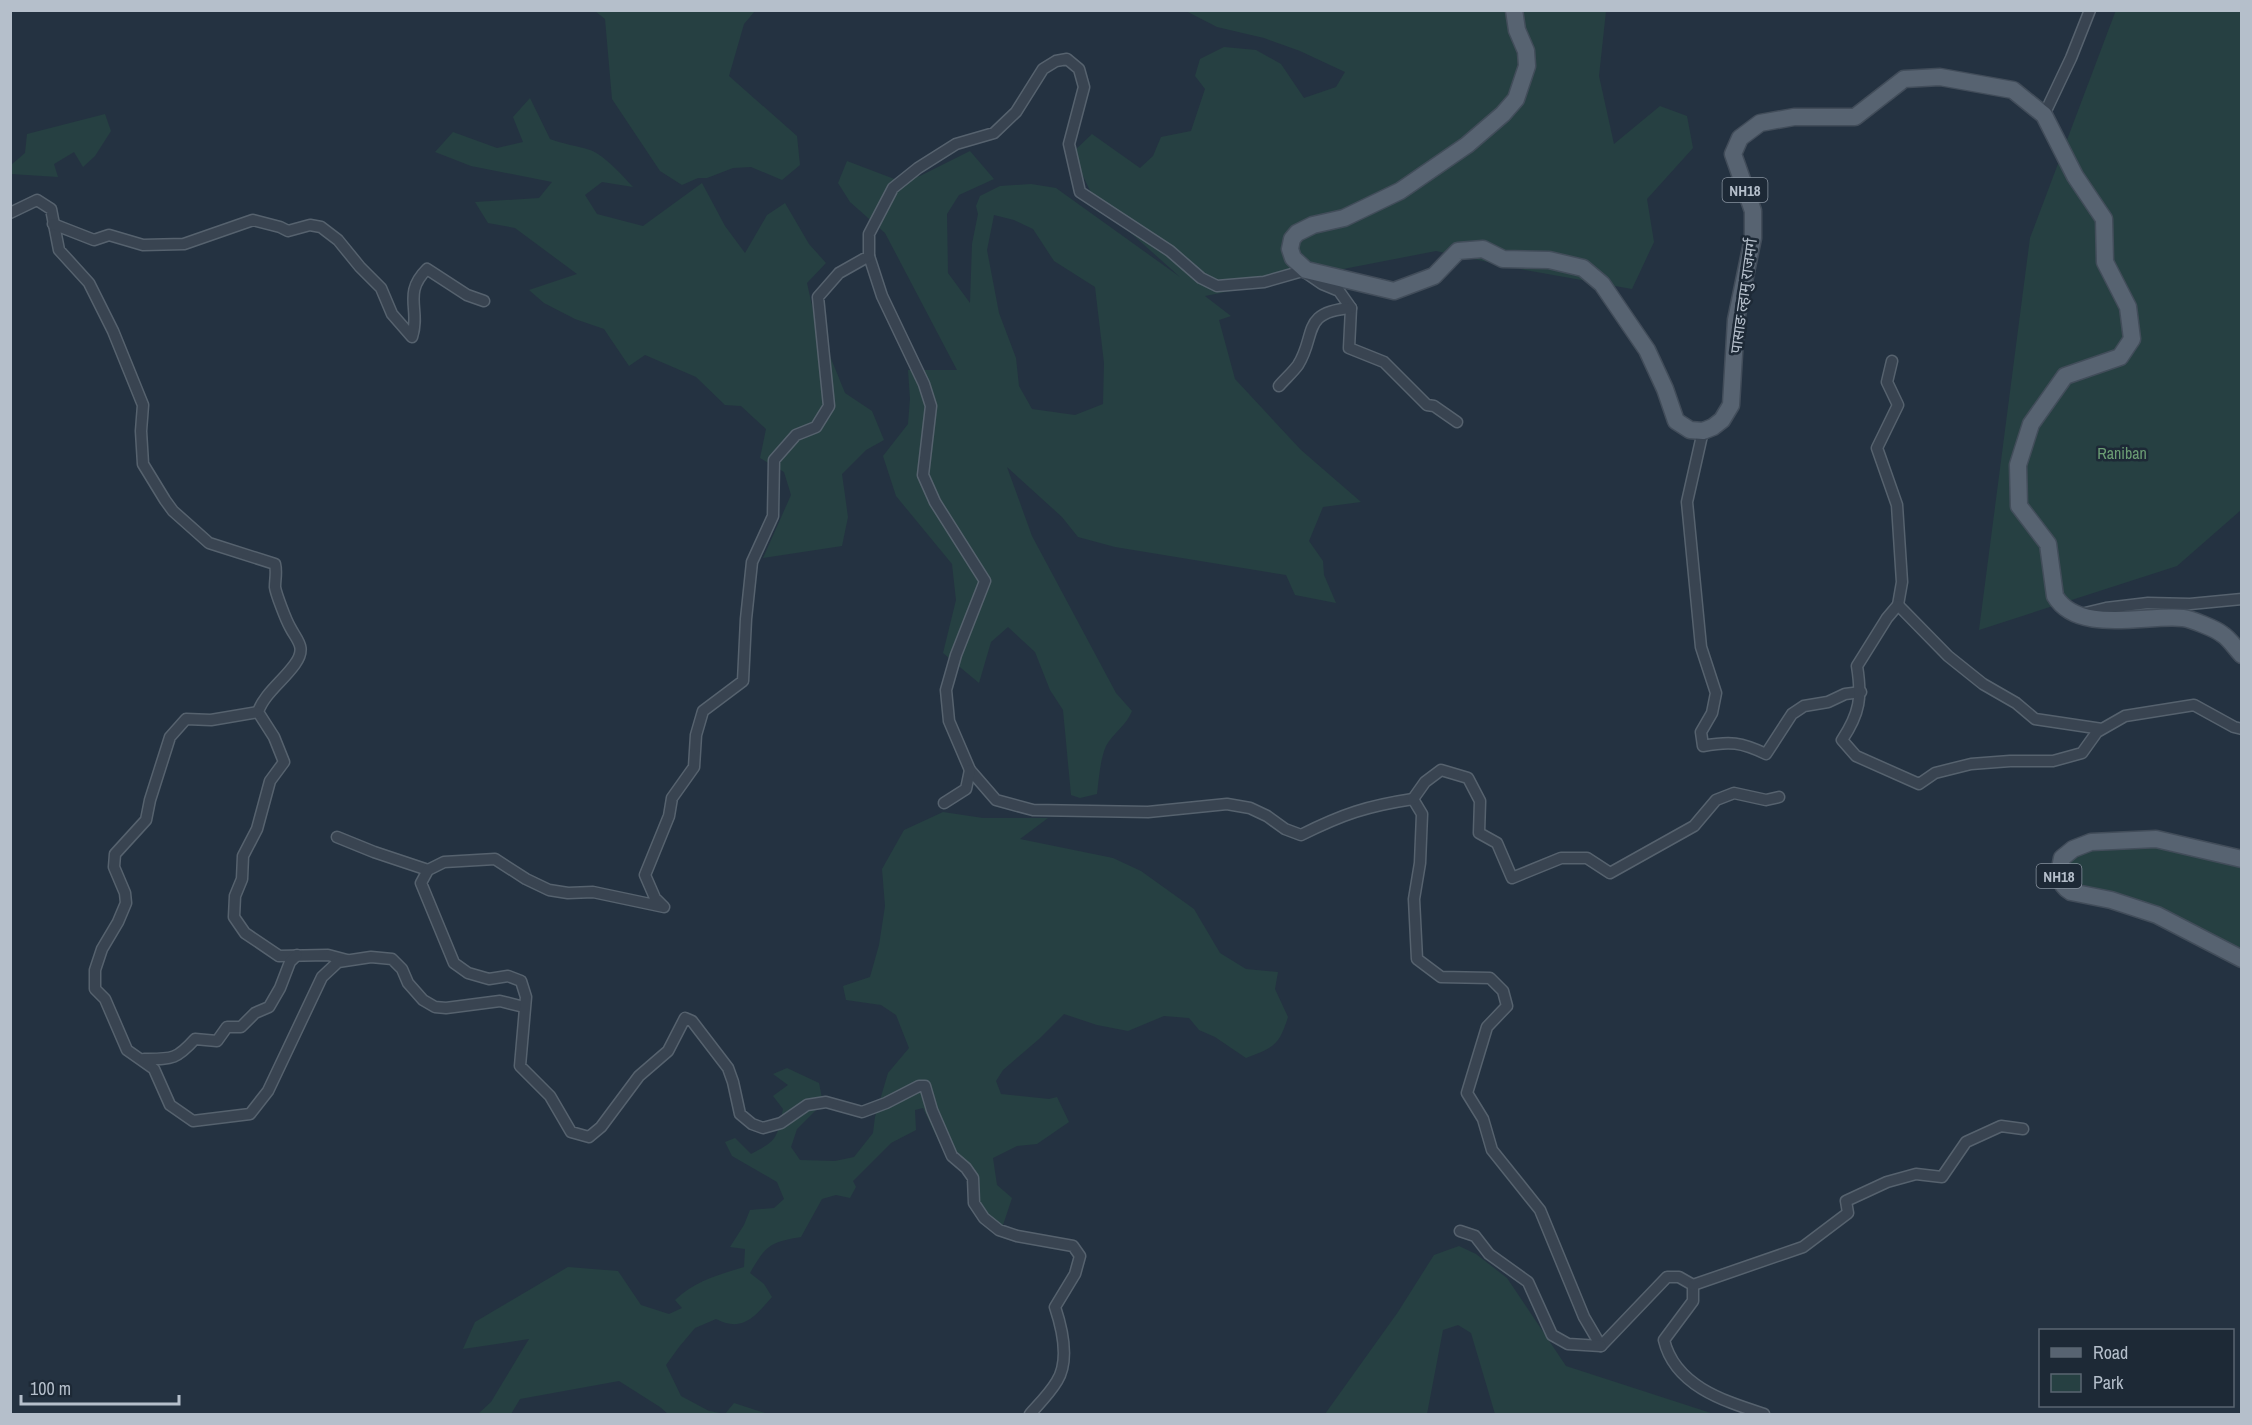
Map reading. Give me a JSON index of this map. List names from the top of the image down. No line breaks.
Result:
{"streets":{"main road":["NH18","पासाङ ल्हामु राजमर्ग"]},"parks":["Raniban"],"legend":["Road","Park"],"scale_bar":"100 m"}
